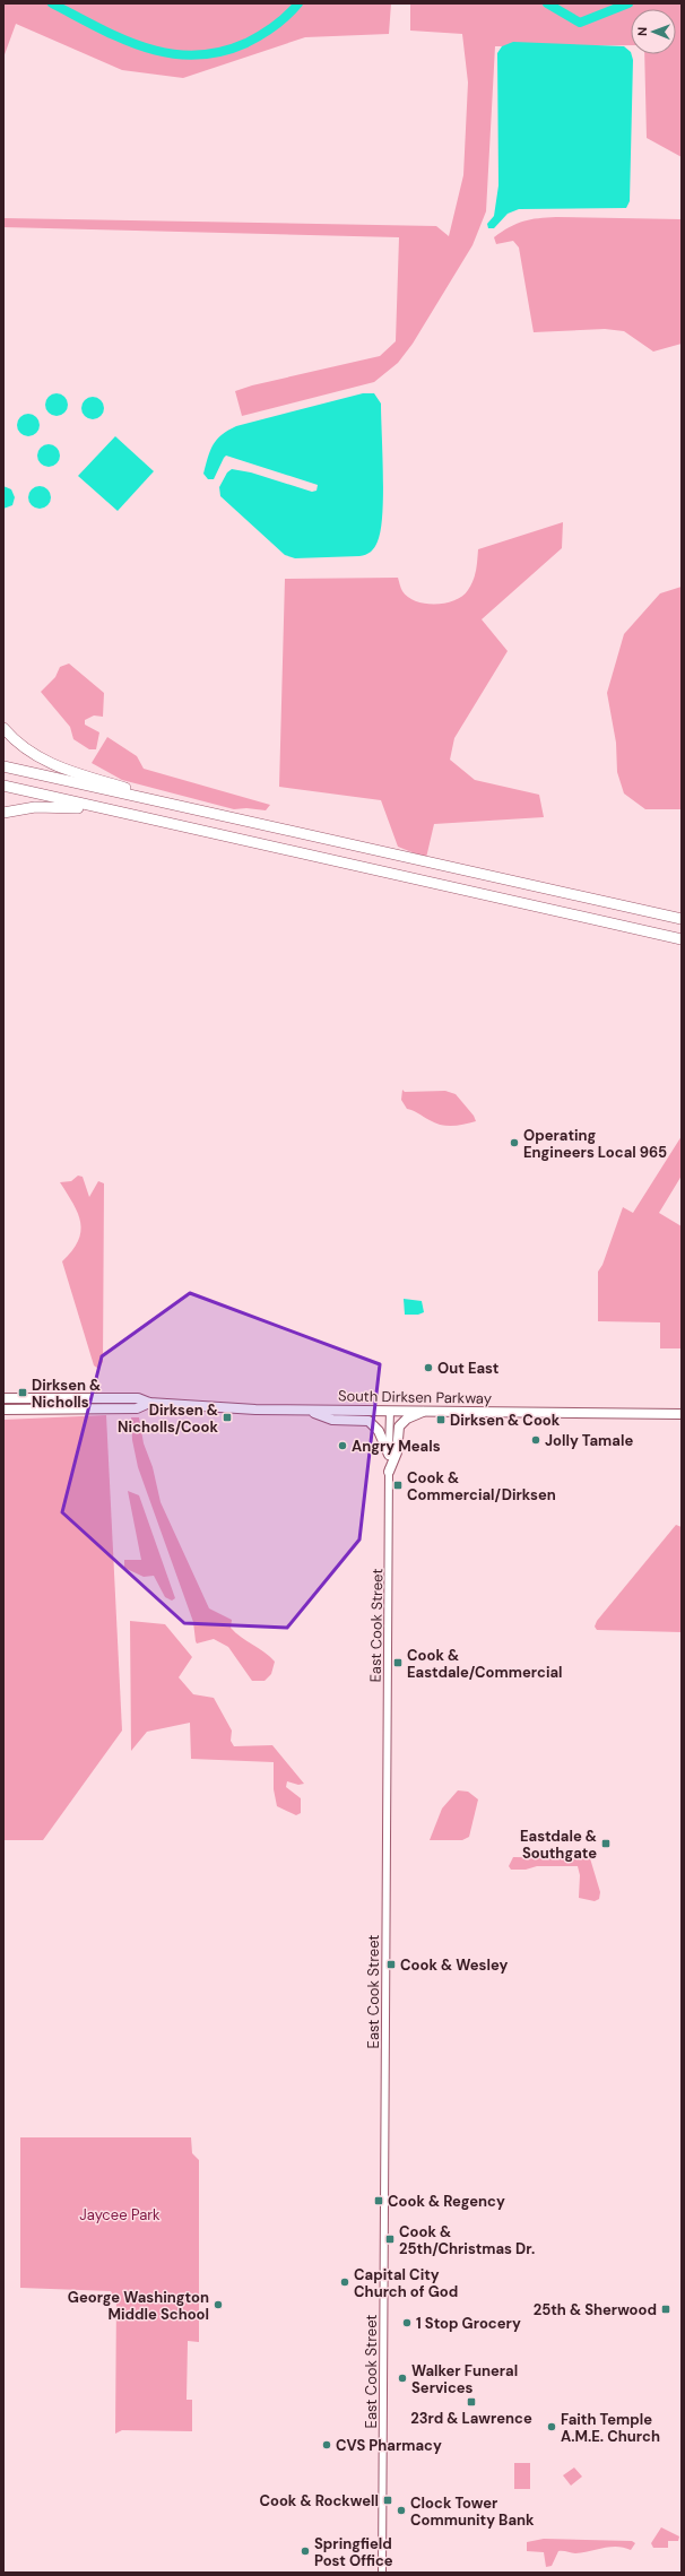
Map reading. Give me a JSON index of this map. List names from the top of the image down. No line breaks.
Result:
{"streets":{"main road":["South Dirksen Parkway"],"street":["East Cook Street"]},"crossings":[["South Dirksen Parkway","East Cook Street"]],"parks":["Jaycee Park"],"places":{"other":["Operating Engineers Local 965","Out East","Jolly Tamale","Angry Meals","Capital City Church of God","George Washington Middle School","1 Stop Grocery","Walker Funeral Services","Faith Temple A.M.E. Church","CVS Pharmacy","Clock Tower Community Bank","Springfield Post Office"],"transit":["Dirksen & Nicholls","Dirksen & Nicholls/Cook","Dirksen & Cook","Cook & Commercial/Dirksen","Cook & Eastdale/Commercial","Eastdale & Southgate","Cook & Wesley","Cook & Regency","Cook & 25th/Christmas Dr.","25th & Sherwood","23rd & Lawrence","Cook & Rockwell"]},"north":"left"}
